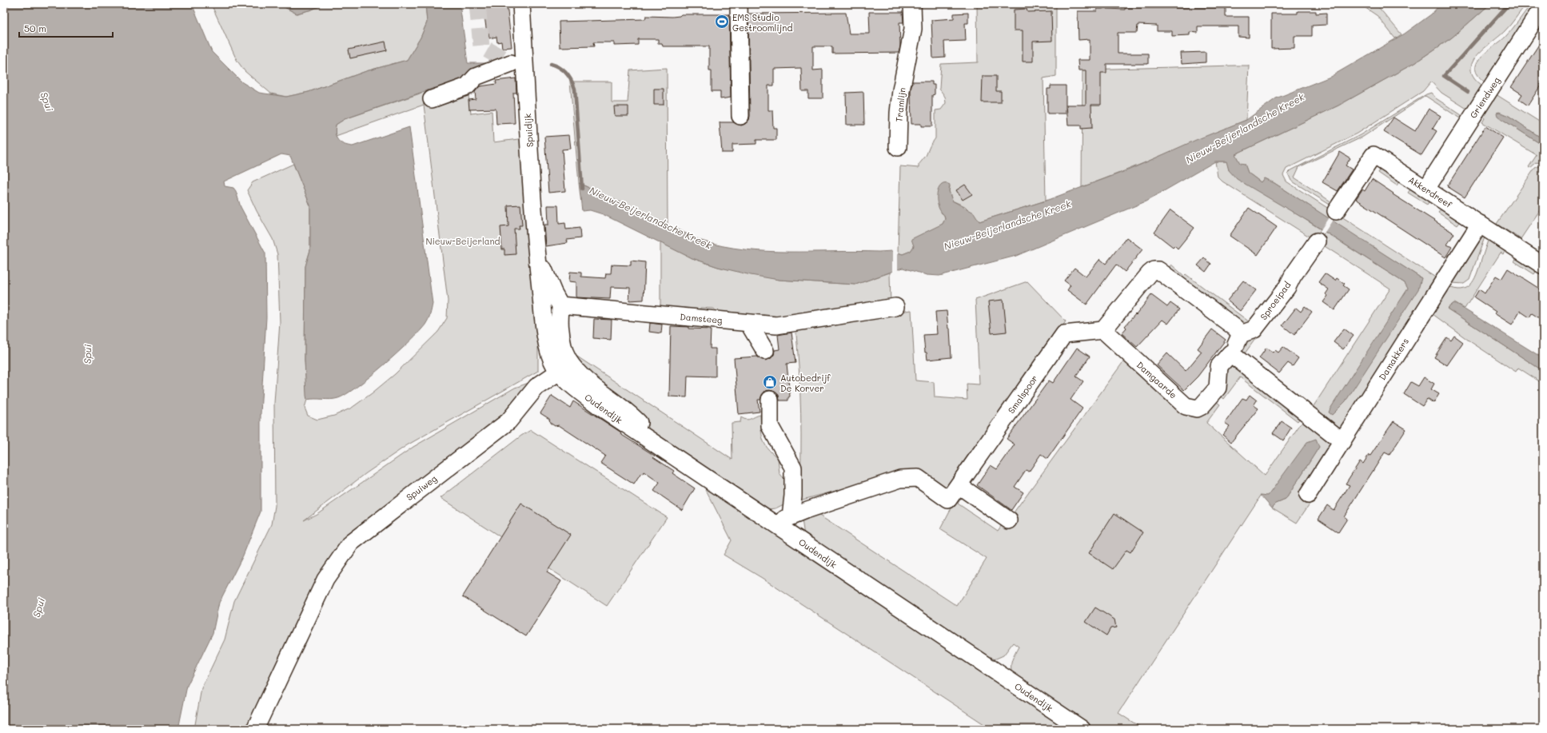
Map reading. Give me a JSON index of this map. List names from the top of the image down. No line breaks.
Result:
{"streets":{"street":["Griendweg","Tramlijn","Spuidijk","Akkerdreef","Sproeipad","Damsteeg","Damakkers","Damgaarde","Smalspoor","Oudendijk","Spuiweg"]},"crossings":[["Griendweg","Akkerdreef"],["Akkerdreef","Damakkers"],["Damgaarde","Smalspoor"],["Smalspoor","Oudendijk"],["Oudendijk","Spuiweg"]],"water":["Spui","Nieuw-Beijerlandsche Kreek"],"parks":["Nieuw-Beijerland"],"places":{"sports":["EMS Studio Gestroomlijnd"],"shop":["Autobedrijf De Korver"]},"scale_bar":"50 m"}
